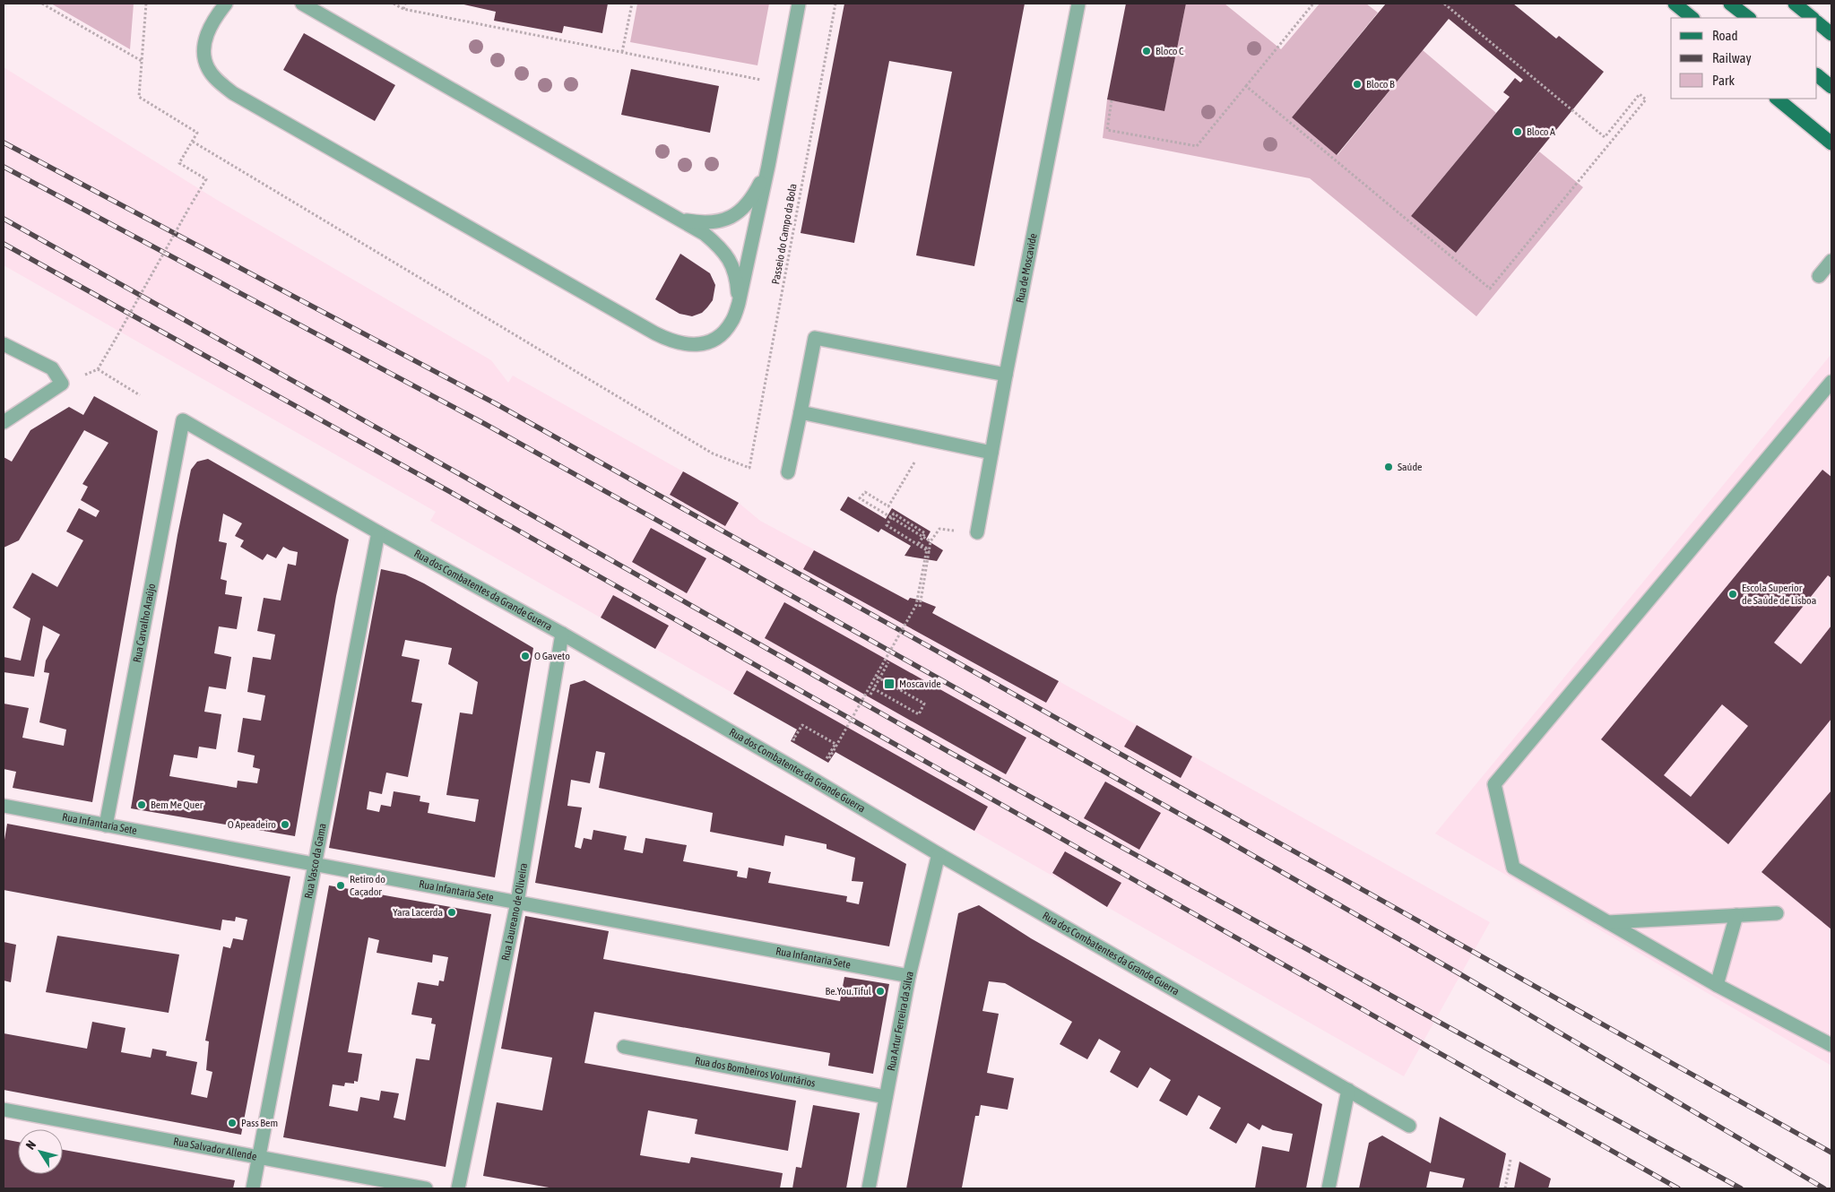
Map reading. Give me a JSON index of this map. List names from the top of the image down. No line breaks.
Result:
{"streets":{"street":["Rua de Moscavide","Rua dos Combatentes da Grande Guerra","Rua Carvalho Araújo","Rua Infantaria Sete","Rua Vasco da Gama","Rua Laureano de Oliveira","Rua Artur Ferreira da Silva","Rua dos Bombeiros Voluntários","Rua Salvador Allende"],"path":["Passeio do Campo da Bola"]},"crossings":[["Rua dos Combatentes da Grande Guerra","Rua Carvalho Araújo"],["Rua dos Combatentes da Grande Guerra","Rua Vasco da Gama"],["Rua dos Combatentes da Grande Guerra","Rua Laureano de Oliveira"],["Rua dos Combatentes da Grande Guerra","Rua Artur Ferreira da Silva"],["Rua Carvalho Araújo","Rua Infantaria Sete"],["Rua Infantaria Sete","Rua Vasco da Gama"],["Rua Infantaria Sete","Rua Laureano de Oliveira"],["Rua Infantaria Sete","Rua Artur Ferreira da Silva"],["Rua Vasco da Gama","Rua Salvador Allende"],["Rua Artur Ferreira da Silva","Rua dos Bombeiros Voluntários"]],"places":{"other":["Bloco C","Bloco B","Bloco A","Saúde","Escola Superior de Saúde de Lisboa","O Gaveto","Bem Me Quer","O Apeadeiro","Retiro do Caçador","Yara Lacerda","Be.You.Tiful","Pass Bem"],"transit":["Moscavide"]},"legend":["Road","Railway","Park"],"north":"top left"}
